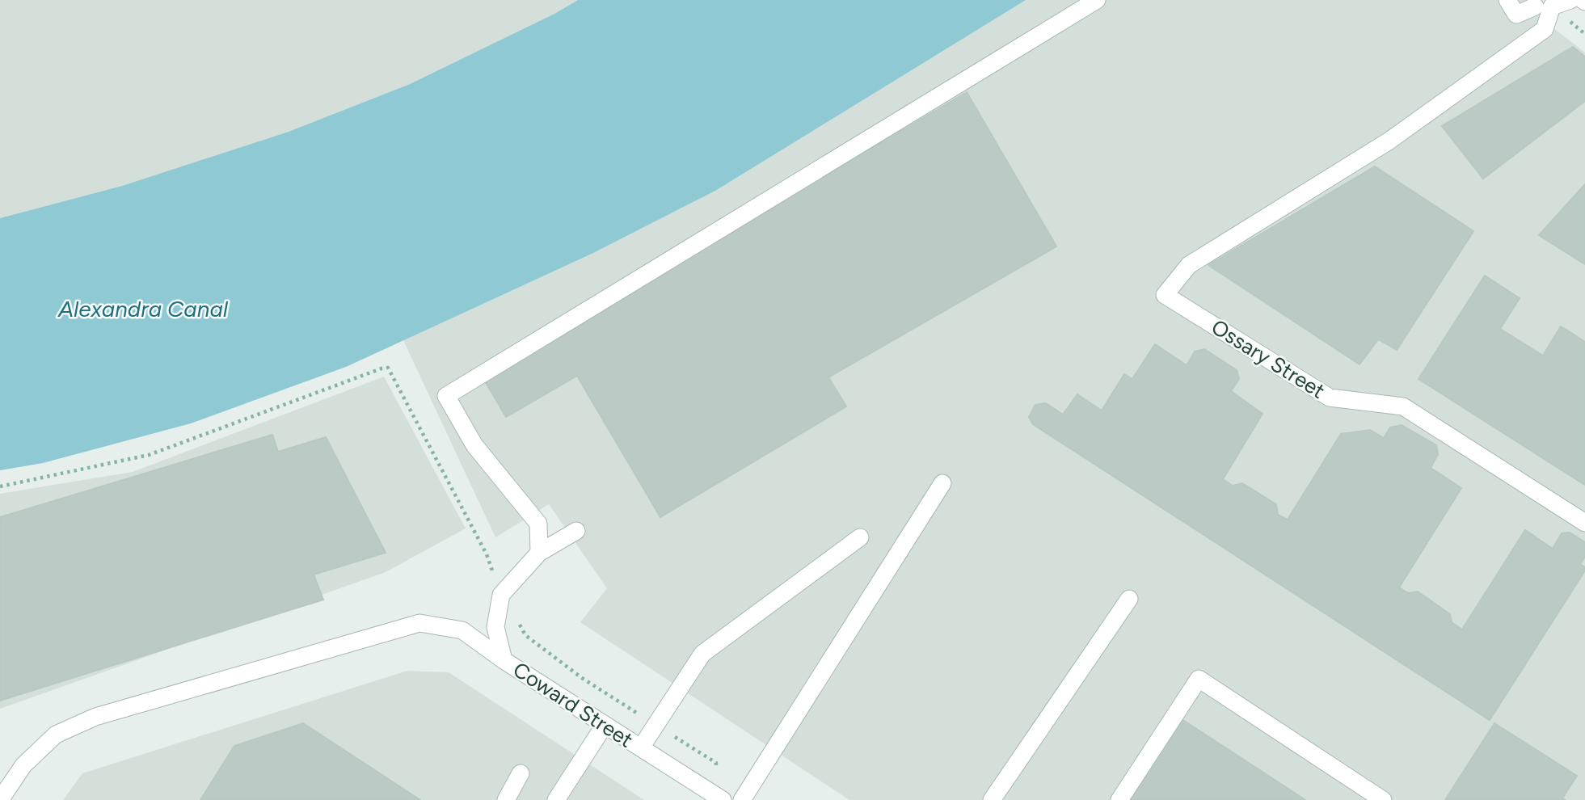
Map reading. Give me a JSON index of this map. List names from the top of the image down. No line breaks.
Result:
{"streets":{"street":["Ossary Street","Coward Street"]},"water":["Alexandra Canal"]}
